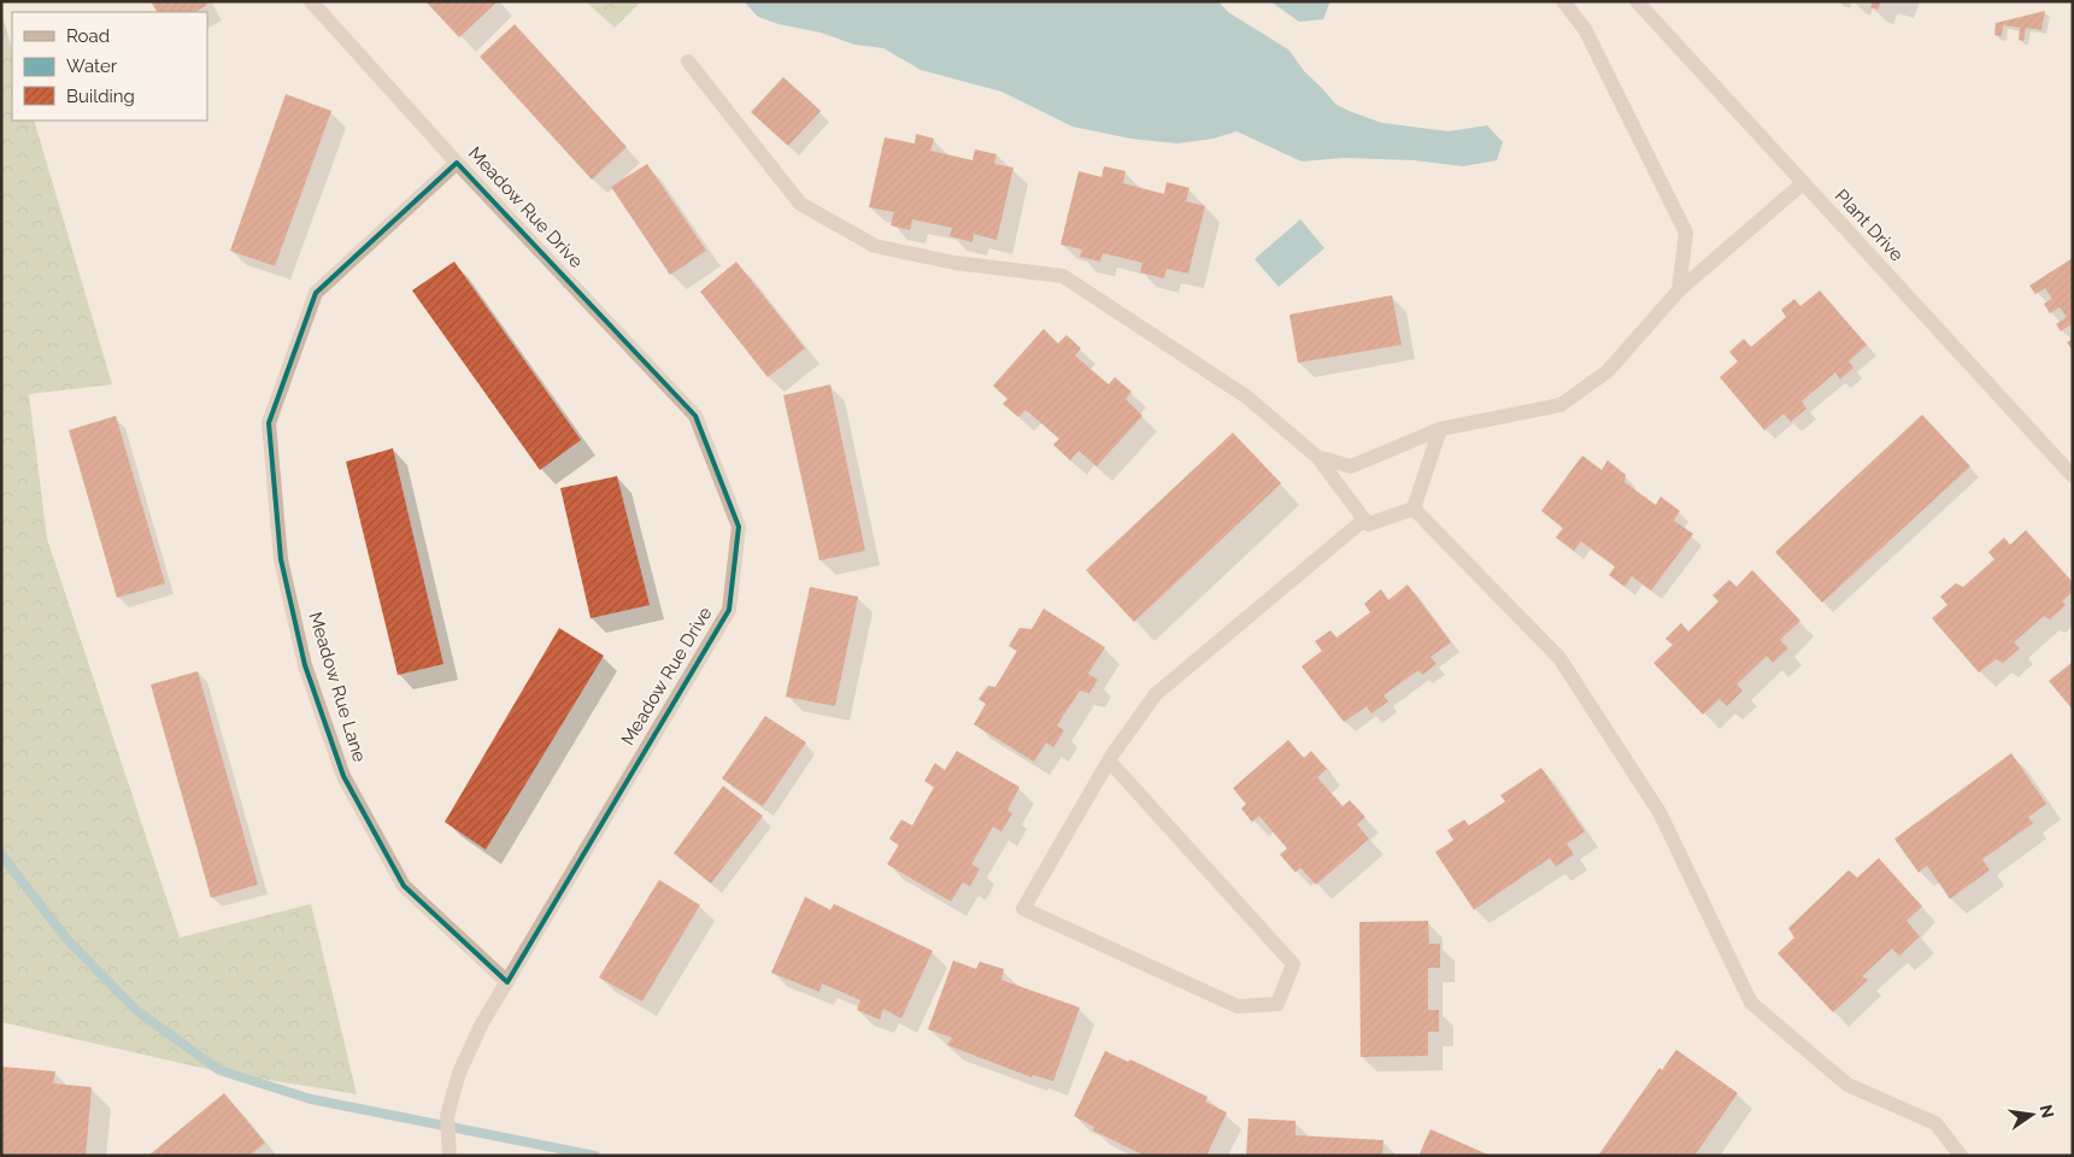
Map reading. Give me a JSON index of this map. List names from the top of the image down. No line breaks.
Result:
{"streets":{"street":["Meadow Rue Drive","Plant Drive","Meadow Rue Lane"]},"crossings":[["Meadow Rue Drive","Meadow Rue Lane"]],"legend":["Road","Water","Building"],"north":"right"}
